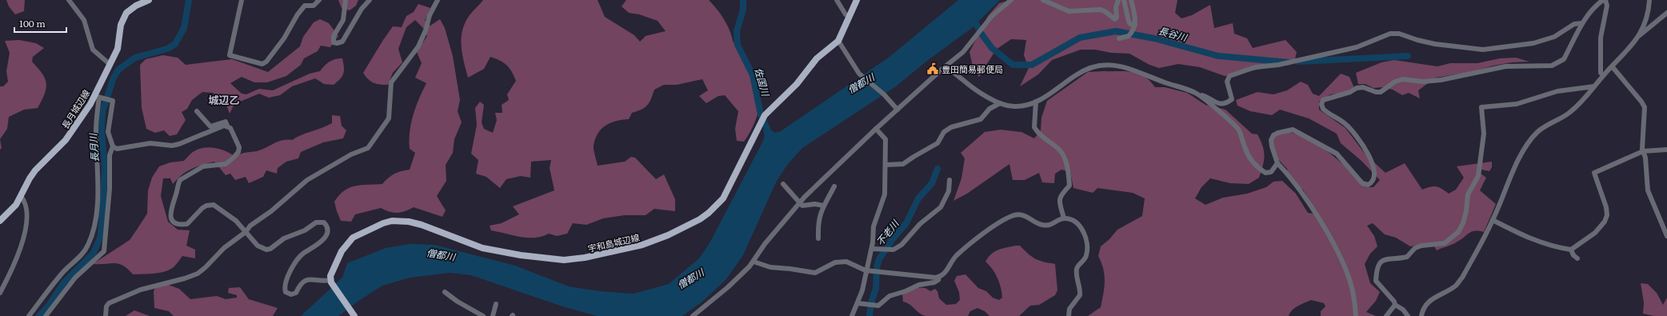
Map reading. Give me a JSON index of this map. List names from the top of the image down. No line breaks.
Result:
{"streets":{"main road":["長月城辺線","宇和島城辺線"]},"districts":["城辺乙"],"water":["長谷川","佐国川","僧都川","長月川","不老川"],"places":{"public building":["豊田簡易郵便局"]},"scale_bar":"100 m"}
